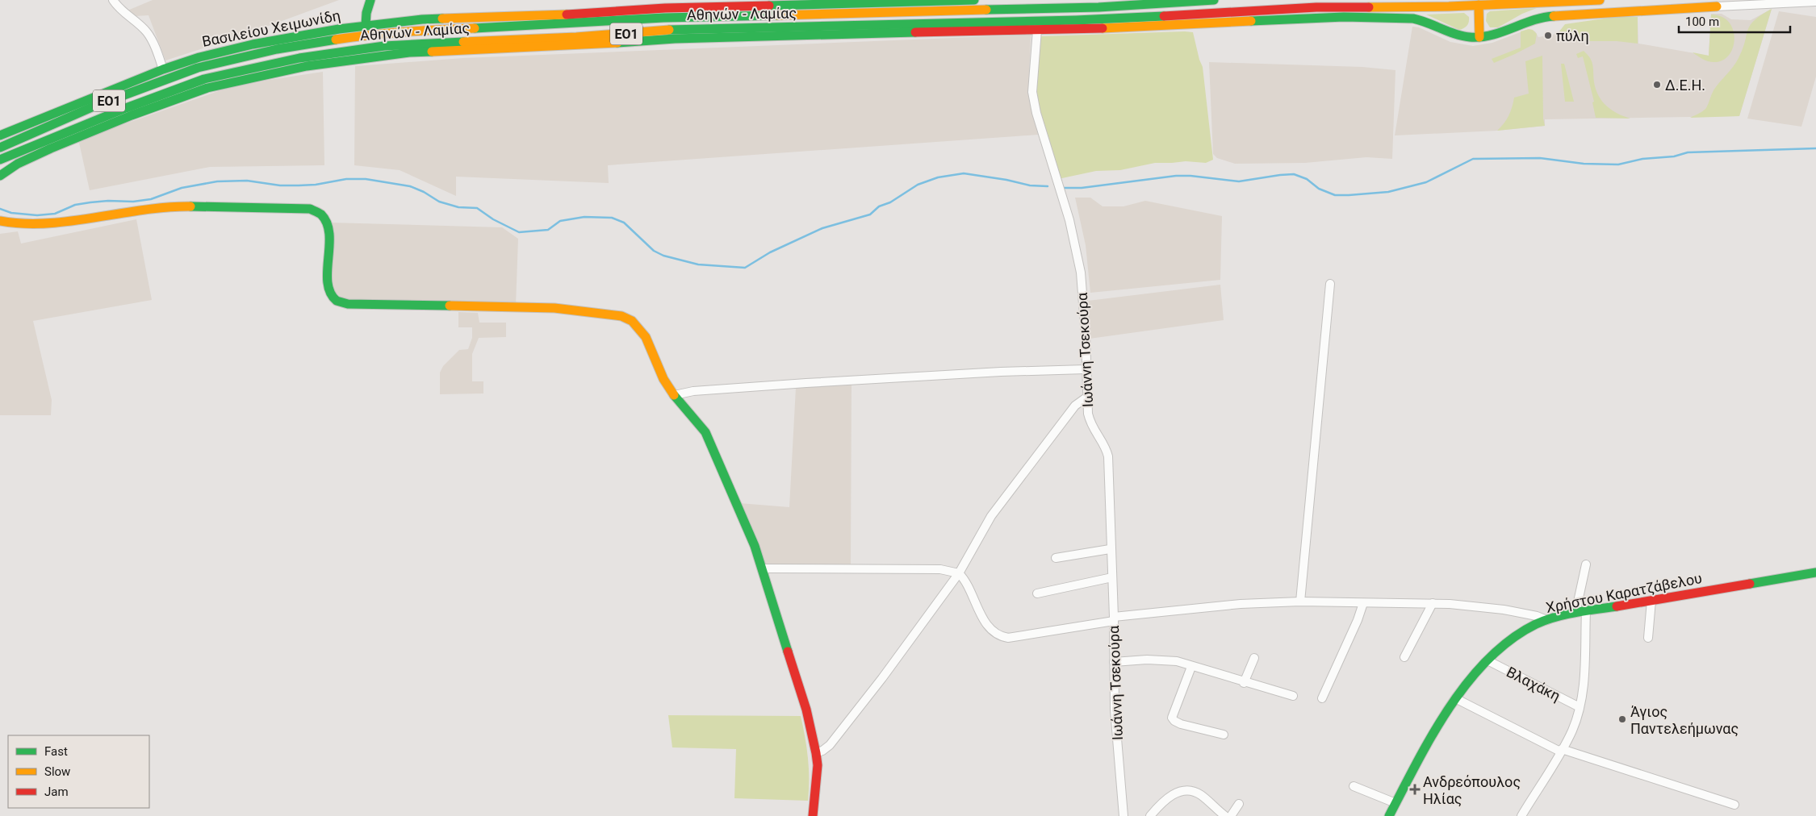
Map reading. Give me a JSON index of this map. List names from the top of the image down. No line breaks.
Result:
{"streets":{"street":["Αθηνών - Λαμίας","Βασιλείου Χειμωνίδη","ΕΟ1","Ιωάννη Τσεκούρα","Χρήστου Καρατζάβελου","Βλαχάκη"]},"crossings":[["Χρήστου Καρατζάβελου","Βλαχάκη"]],"places":{"other":["πύλη","Δ.Ε.Η.","Άγιος Παντελεήμωνας"],"health":["Ανδρεόπουλος Ηλίας"]},"legend":["Fast","Slow","Jam"],"scale_bar":"100 m"}
